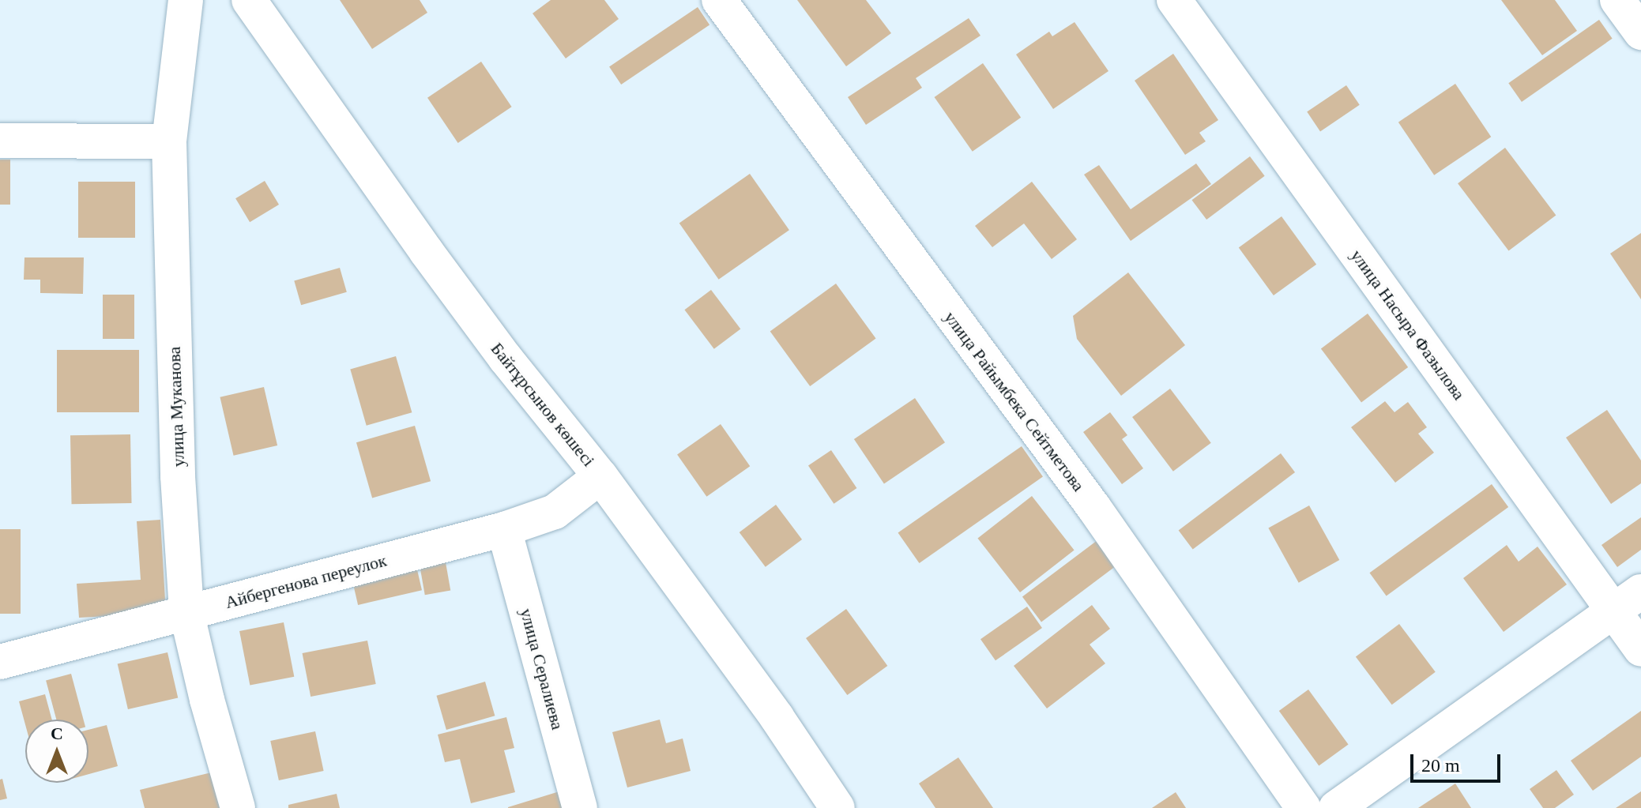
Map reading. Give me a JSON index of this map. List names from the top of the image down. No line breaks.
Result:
{"streets":{"street":["улица Насыра Фазылова","улица Райымбека Сейтметова","Байтұрсынов көшесі","улица Муканова","Айбергенова переулок","улица Сералиева"]},"crossings":[["Байтұрсынов көшесі","Айбергенова переулок"],["улица Муканова","Айбергенова переулок"],["Айбергенова переулок","улица Сералиева"]],"scale_bar":"20 m","north":"top"}
